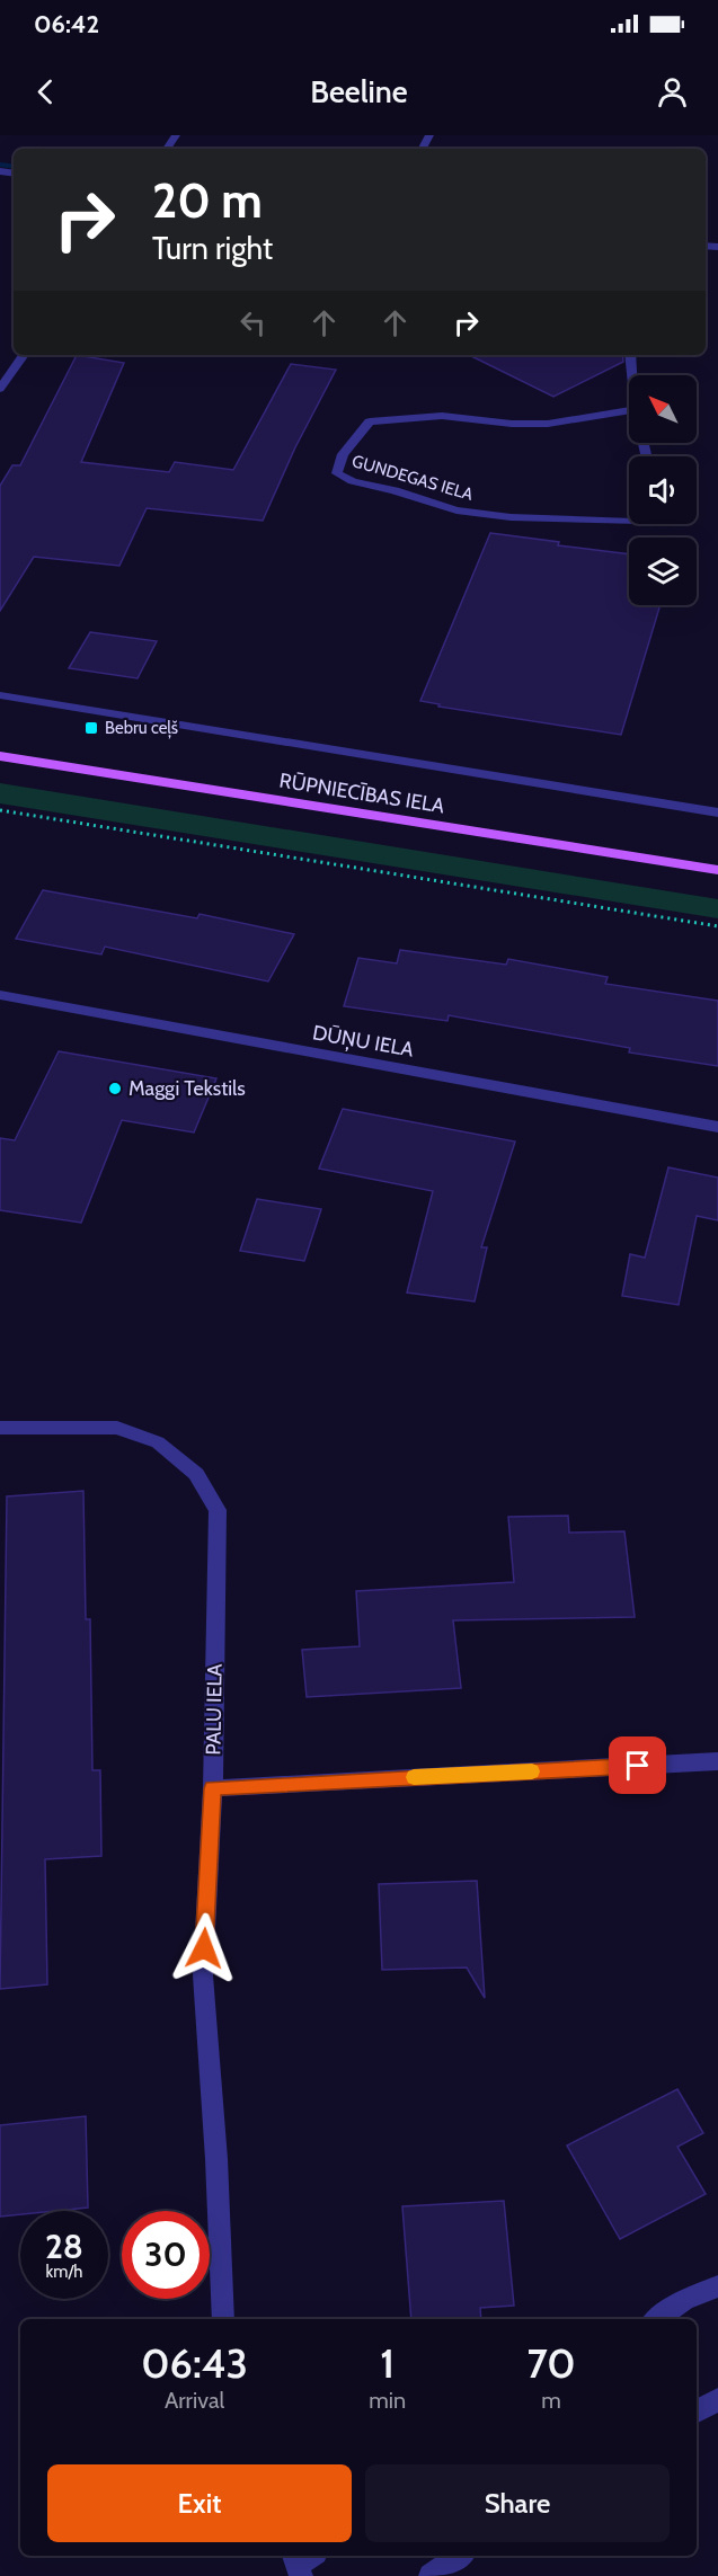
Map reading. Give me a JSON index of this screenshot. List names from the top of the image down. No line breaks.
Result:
{"streets":{"main road":["RŪPNIECĪBAS IELA"],"street":["GUNDEGAS IELA","DŪŅU IELA","PALU IELA"]},"places":{"transit":["Bebru ceļš"],"other":["Maggi Tekstils"]},"north":"top left","page":{"status":"06:42","header":"Beeline","turn":["20 m","Turn right"],"speed":"28 km/h","limit":"30","eta":["06:43","Arrival","1","min","70","m"],"buttons":["Exit","Share"]}}
